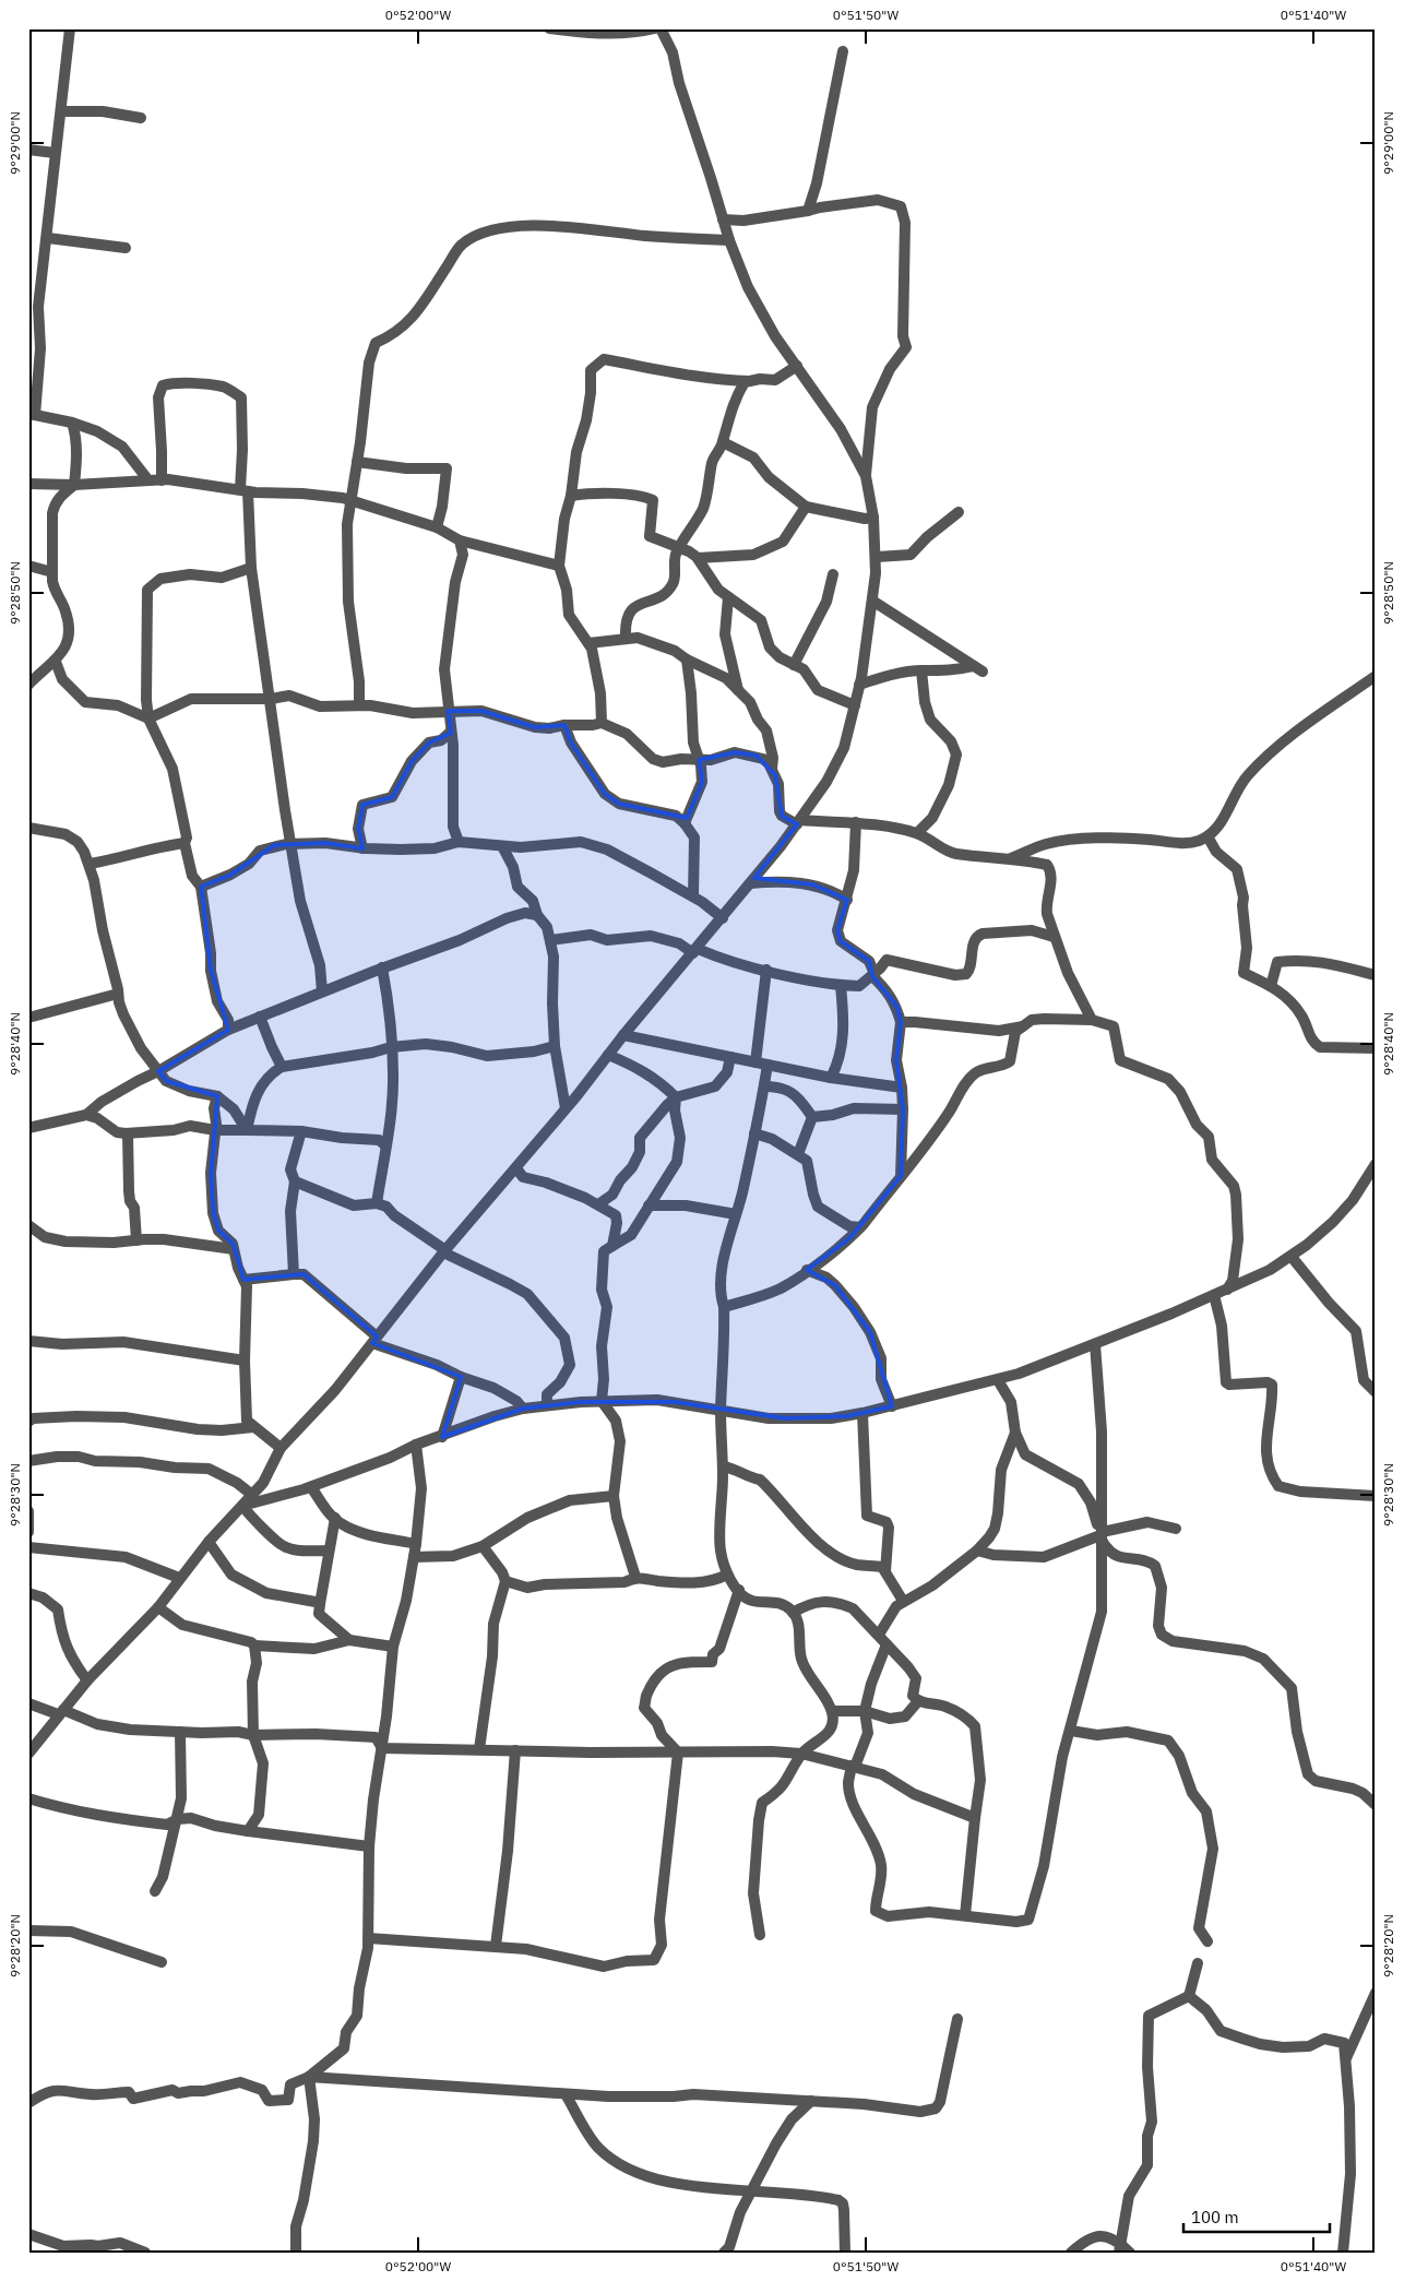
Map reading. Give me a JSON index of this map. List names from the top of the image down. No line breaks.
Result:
{"scale_bar":"100 m","coordinates":["0°52'00\"W","0°51'50\"W","0°51'40\"W","9°29'00\"N","9°28'50\"N","9°28'40\"N","9°28'30\"N","9°28'20\"N"]}
